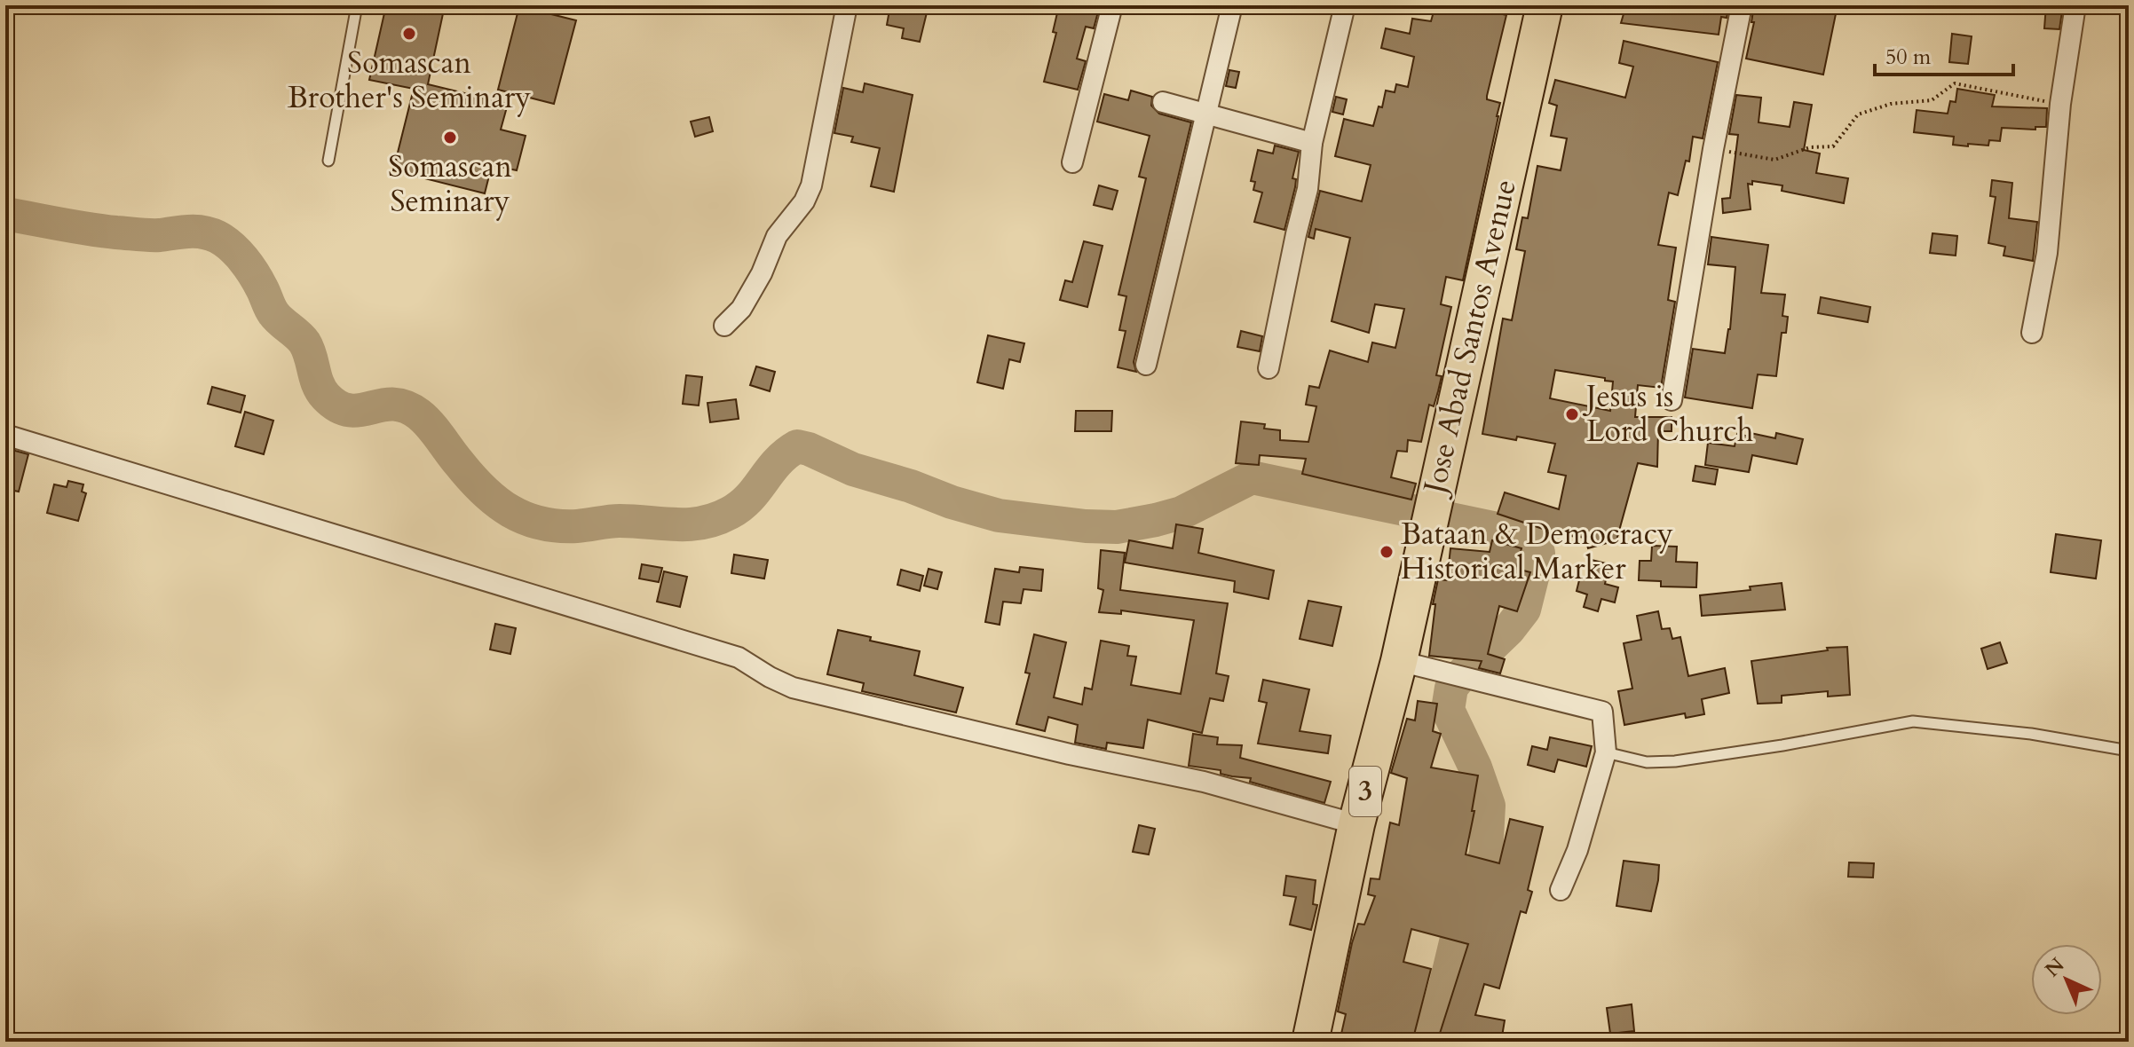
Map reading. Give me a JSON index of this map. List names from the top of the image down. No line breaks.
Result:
{"streets":{"highway":["Jose Abad Santos Avenue","3"]},"places":["Somascan Brother's Seminary","Somascan Seminary","Jesus is Lord Church","Bataan & Democracy Historical Marker"],"scale_bar":"50 m","north":"top left"}
